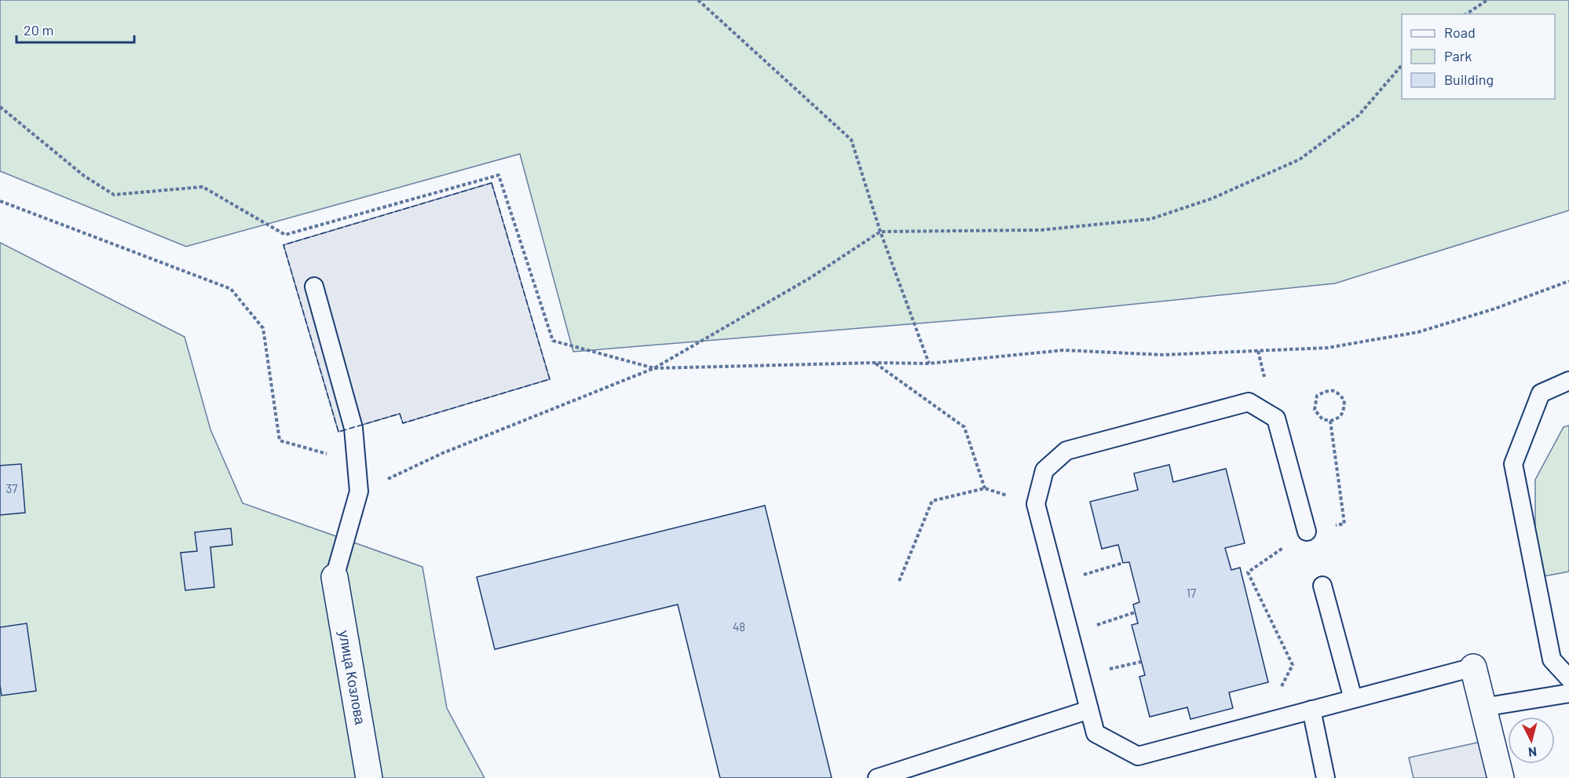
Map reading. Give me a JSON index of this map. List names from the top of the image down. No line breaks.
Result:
{"streets":{"street":["улица Козлова"]},"house_numbers":["37","17","48"],"legend":["Road","Park","Building"],"scale_bar":"20 m","north":"bottom"}
